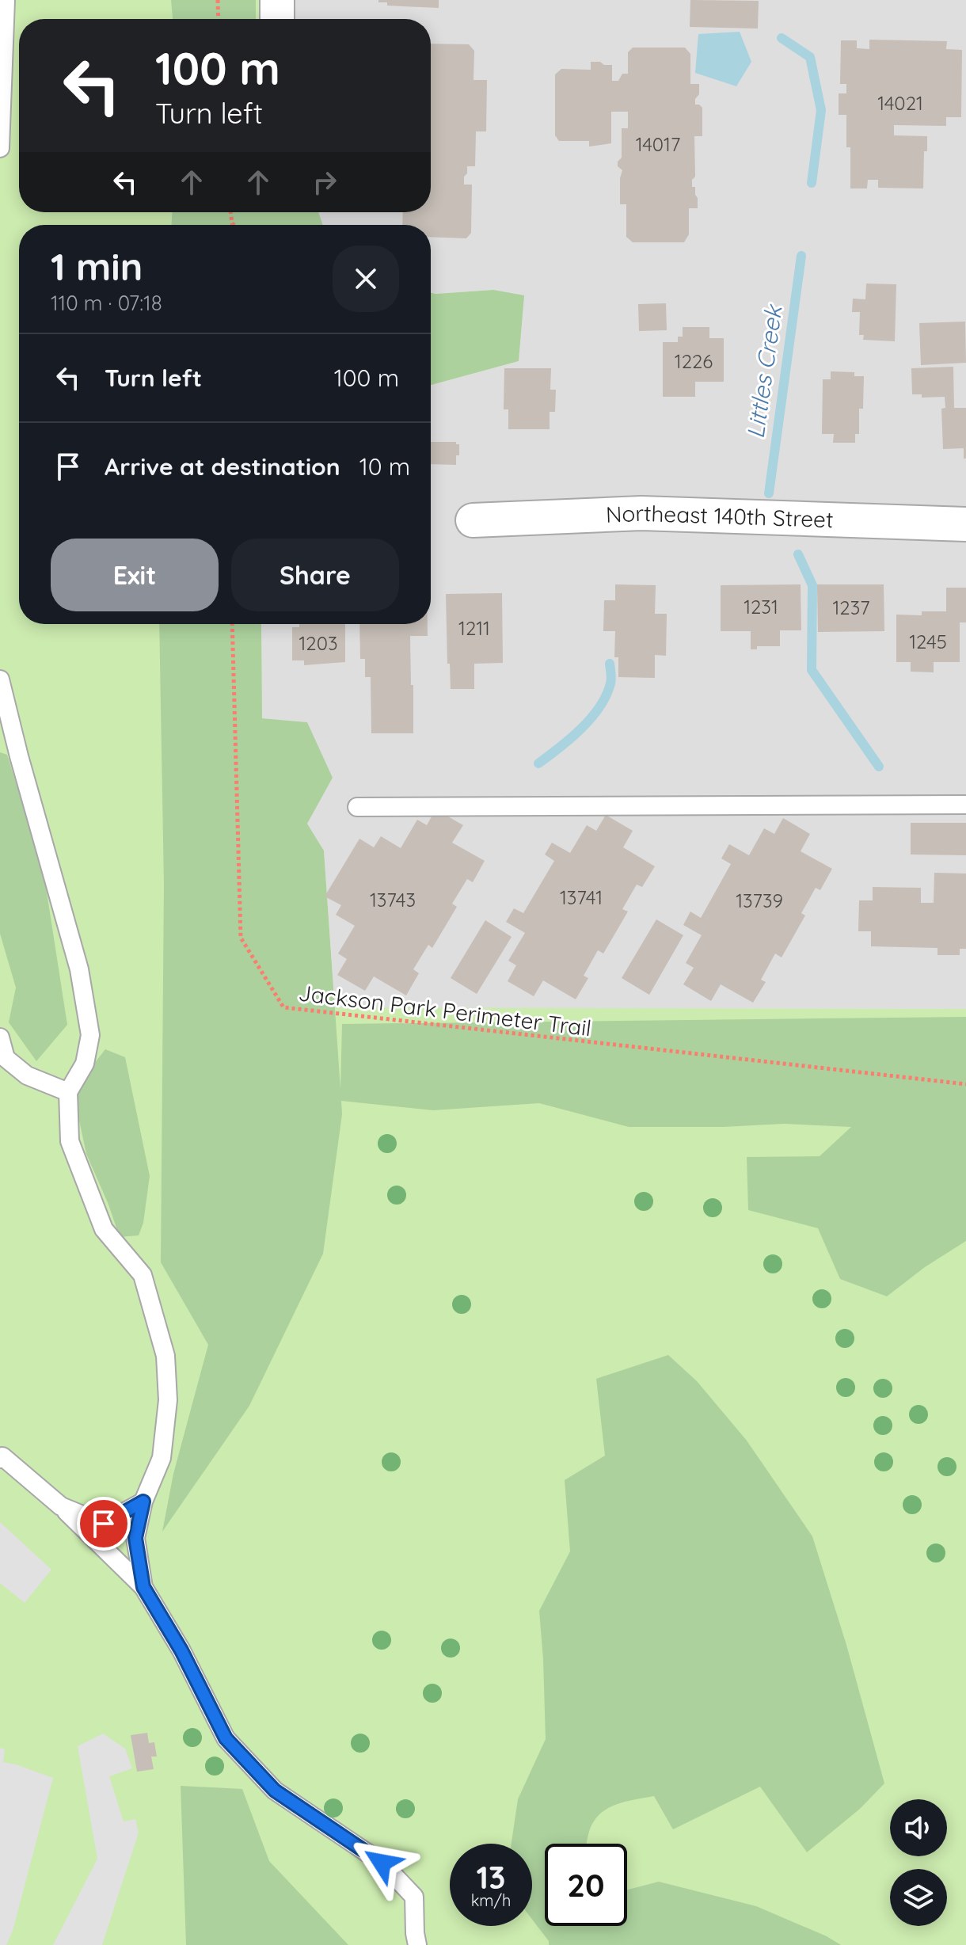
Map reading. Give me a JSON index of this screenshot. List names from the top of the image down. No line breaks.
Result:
{"streets":{"street":["Northeast 140th Street"],"path":["Jackson Park Perimeter Trail"]},"water":["Littles Creek"],"house_numbers":["14021","14017","1226","1231","1237","1211","1245","1203","13741","13743","13739"],"page":{"turn":["100 m","Turn left"],"heading":["1 min","110 m · 07:18"],"list":[{"name":"Turn left","value":"100 m"},{"name":"Arrive at destination","value":"10 m"}],"buttons":["Exit","Share"],"speed":"13 km/h","limit":"20"}}
